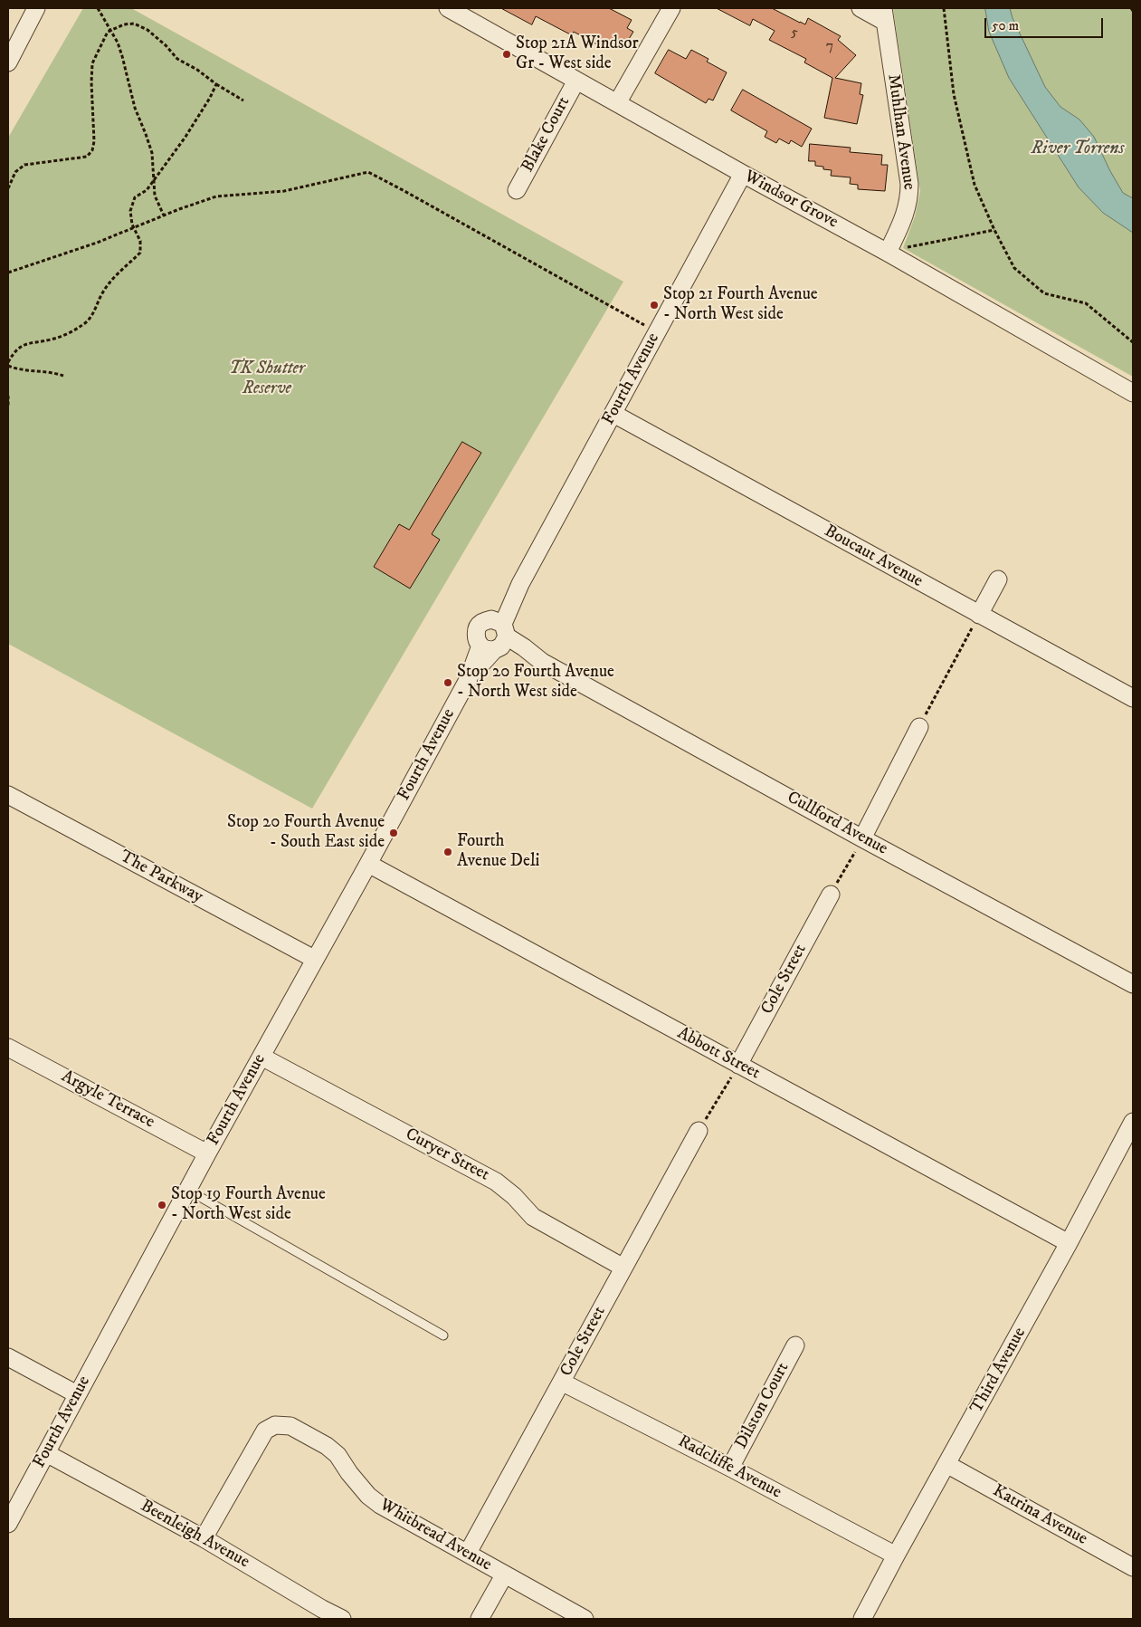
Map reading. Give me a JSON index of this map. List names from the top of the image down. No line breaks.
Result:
{"streets":{"street":["Muhlhan Avenue","Blake Court","Windsor Grove","Fourth Avenue","Boucaut Avenue","Cullford Avenue","The Parkway","Cole Street","Abbott Street","Argyle Terrace","Curyer Street","Third Avenue","Dilston Court","Radcliffe Avenue","Katrina Avenue","Beenleigh Avenue","Whitbread Avenue"]},"crossings":[["Muhlhan Avenue","Windsor Grove"],["Blake Court","Windsor Grove"],["Windsor Grove","Fourth Avenue"],["Fourth Avenue","Boucaut Avenue"],["Fourth Avenue","Cullford Avenue"],["Fourth Avenue","The Parkway"],["Fourth Avenue","Abbott Street"],["Fourth Avenue","Argyle Terrace"],["Fourth Avenue","Curyer Street"],["Fourth Avenue","Beenleigh Avenue"],["Cole Street","Abbott Street"],["Cole Street","Curyer Street"],["Cole Street","Radcliffe Avenue"],["Cole Street","Whitbread Avenue"],["Abbott Street","Third Avenue"],["Third Avenue","Radcliffe Avenue"],["Third Avenue","Katrina Avenue"],["Dilston Court","Radcliffe Avenue"],["Beenleigh Avenue","Whitbread Avenue"]],"water":["River Torrens"],"parks":["TK Shutter Reserve"],"places":["Stop 21A Windsor Gr - West side","Stop 21 Fourth Avenue - North West side","Stop 20 Fourth Avenue - North West side","Stop 20 Fourth Avenue - South East side","Fourth Avenue Deli","Stop 19 Fourth Avenue - North West side"],"house_numbers":["5","7"],"scale_bar":"50 m"}
